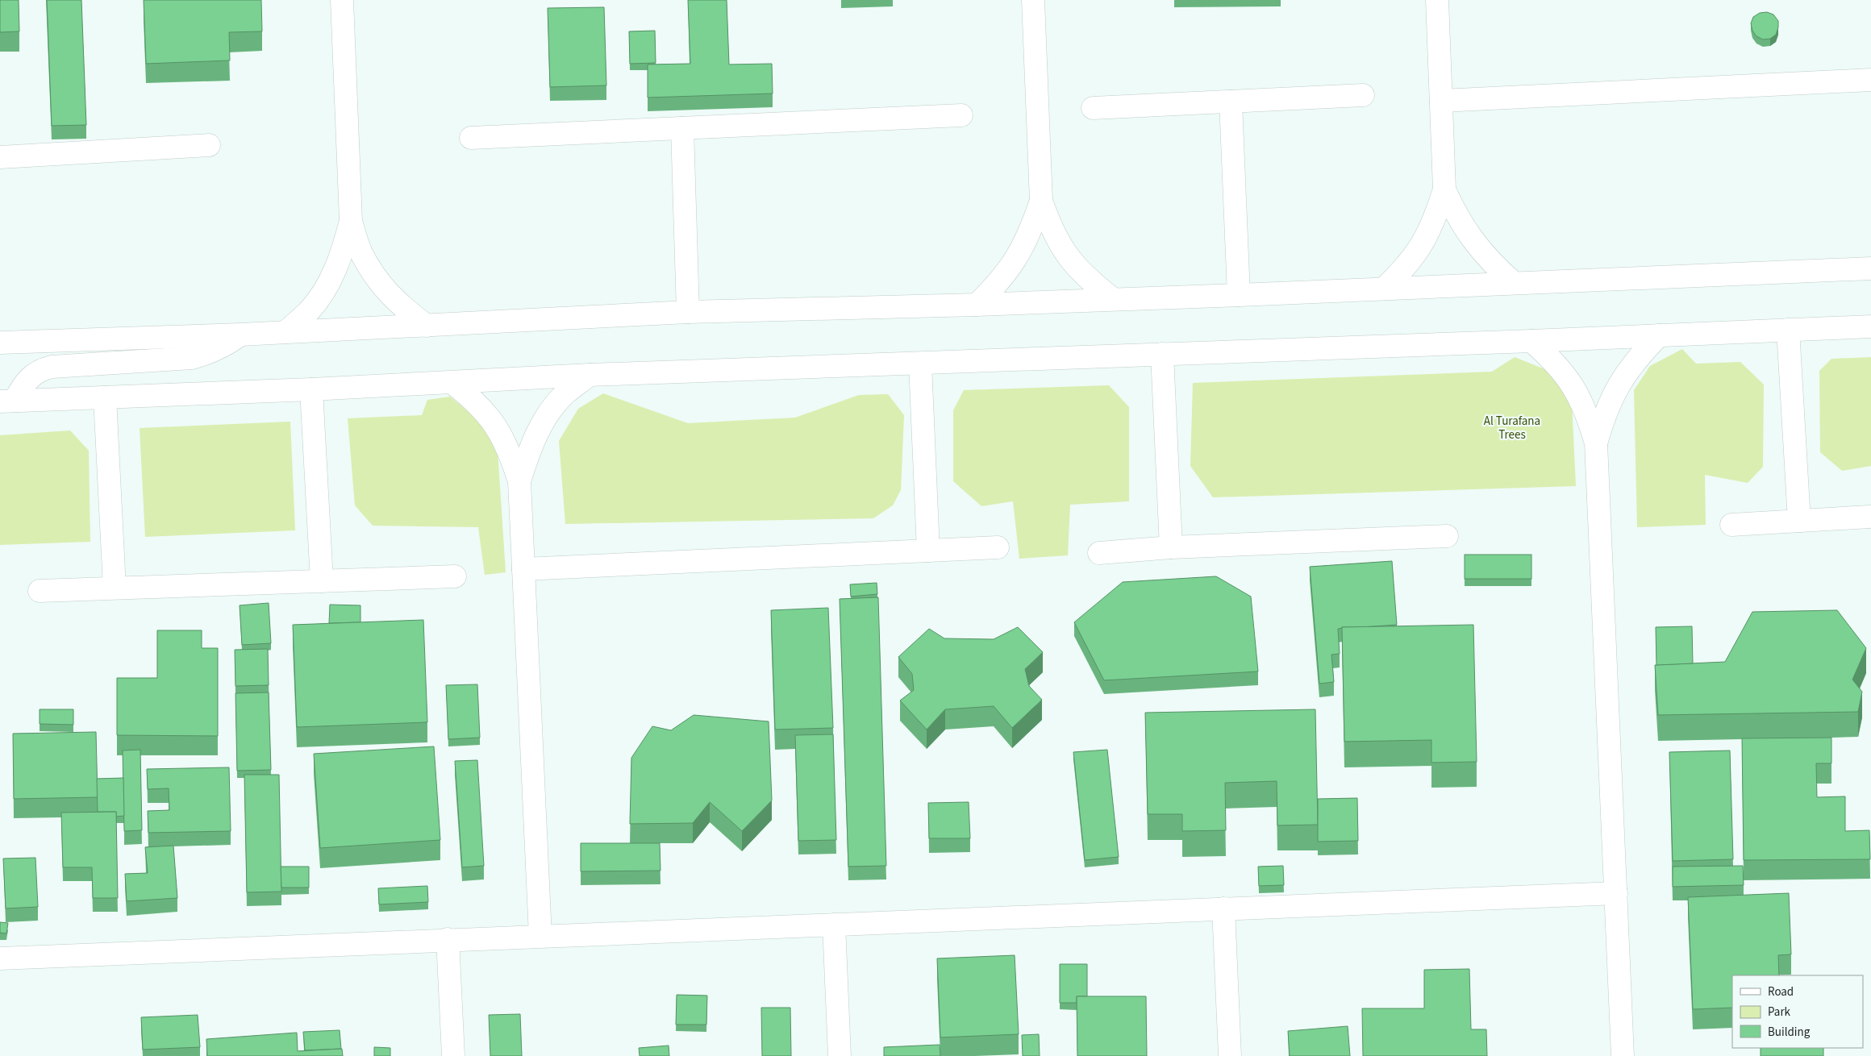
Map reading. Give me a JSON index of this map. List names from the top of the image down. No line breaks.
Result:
{"parks":["Al Turafana Trees"],"legend":["Road","Park","Building"]}
